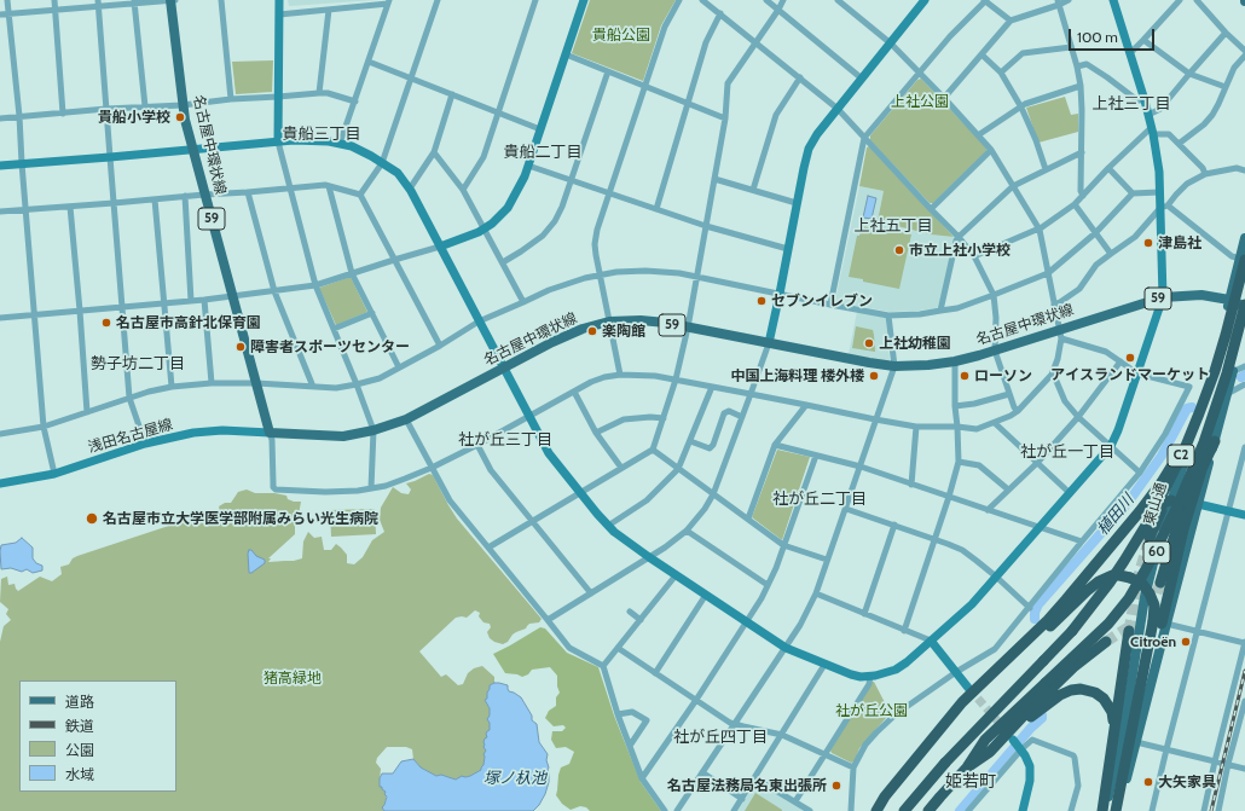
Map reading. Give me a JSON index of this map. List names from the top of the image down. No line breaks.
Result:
{"streets":{"highway":["C2"],"main road":["名古屋中環状線","59","東山通","60"],"street":["浅田名古屋線"]},"crossings":[["名古屋中環状線","浅田名古屋線"],["名古屋中環状線","C2"],["名古屋中環状線","東山通"],["C2","東山通"]],"districts":["上社三丁目","貴船三丁目","貴船二丁目","上社五丁目","勢子坊二丁目","社が丘三丁目","社が丘一丁目","社が丘二丁目","社が丘四丁目","姫若町"],"water":["植田川","塚ノ杁池"],"parks":["貴船公園","上社公園","猪高緑地","社が丘公園"],"places":["貴船小学校","津島社","市立上社小学校","セブンイレブン","名古屋市高針北保育園","楽陶館","上社幼稚園","障害者スポーツセンター","アイスランドマーケット","中国上海料理 楼外楼","ローソン","名古屋市立大学医学部附属みらい光生病院","Citroën","大矢家具","名古屋法務局名東出張所"],"legend":["道路","鉄道","公園","水域"],"scale_bar":"100 m"}
